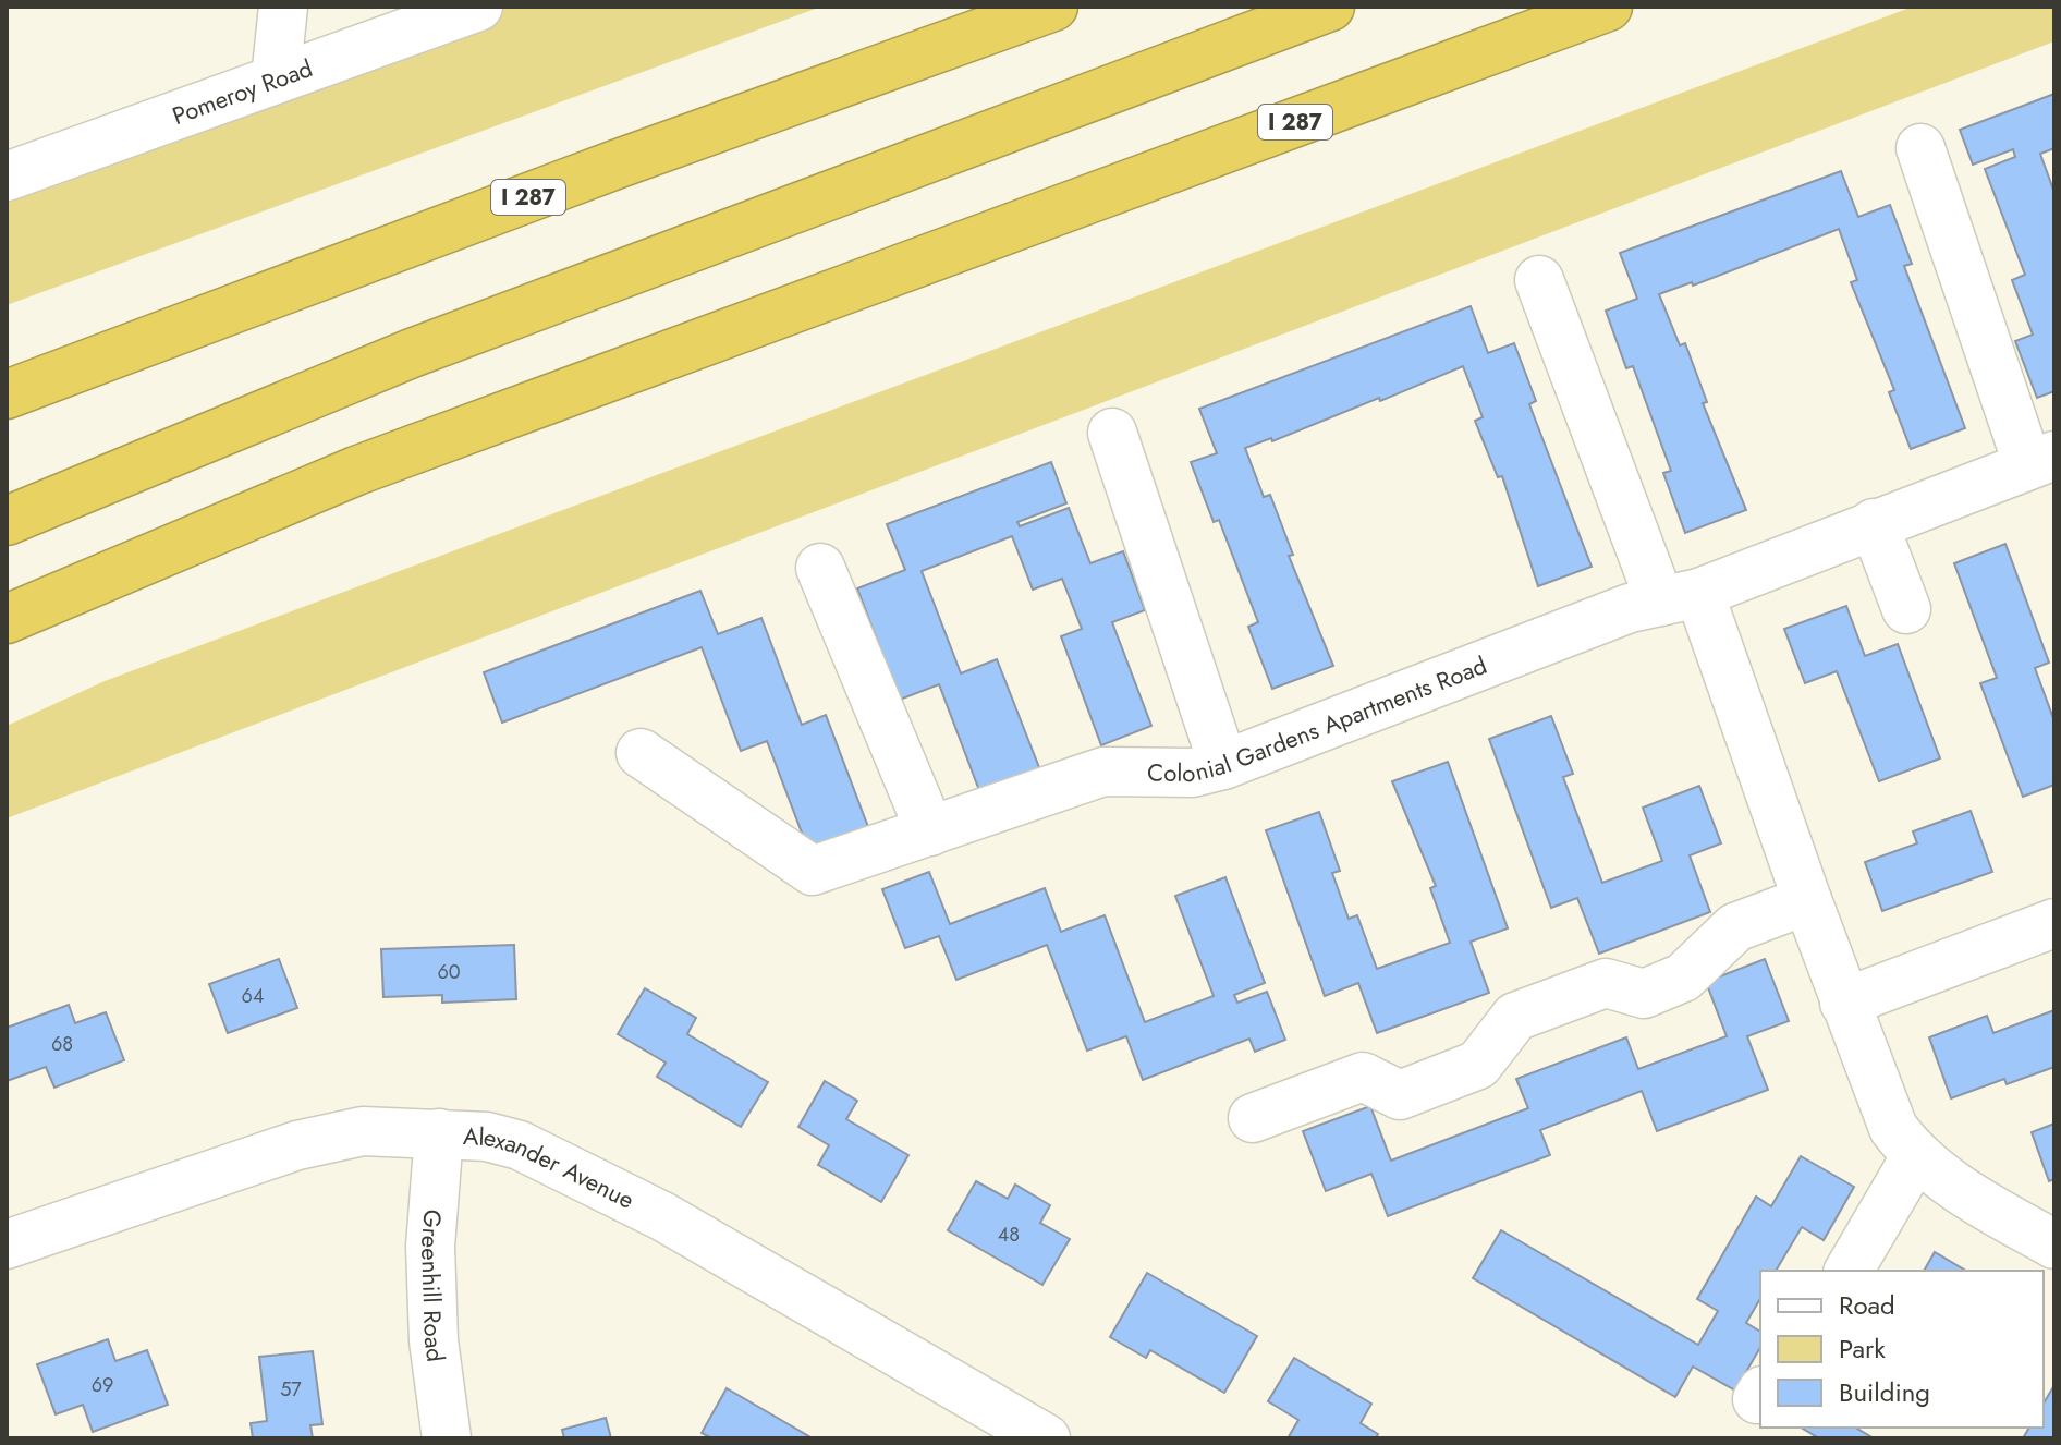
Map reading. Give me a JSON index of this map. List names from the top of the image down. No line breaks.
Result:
{"streets":{"highway":["I 287"],"street":["Pomeroy Road","Colonial Gardens Apartments Road","Alexander Avenue","Greenhill Road"]},"crossings":[["Alexander Avenue","Greenhill Road"]],"house_numbers":["60","64","68","48","69","57"],"legend":["Road","Park","Building"]}
